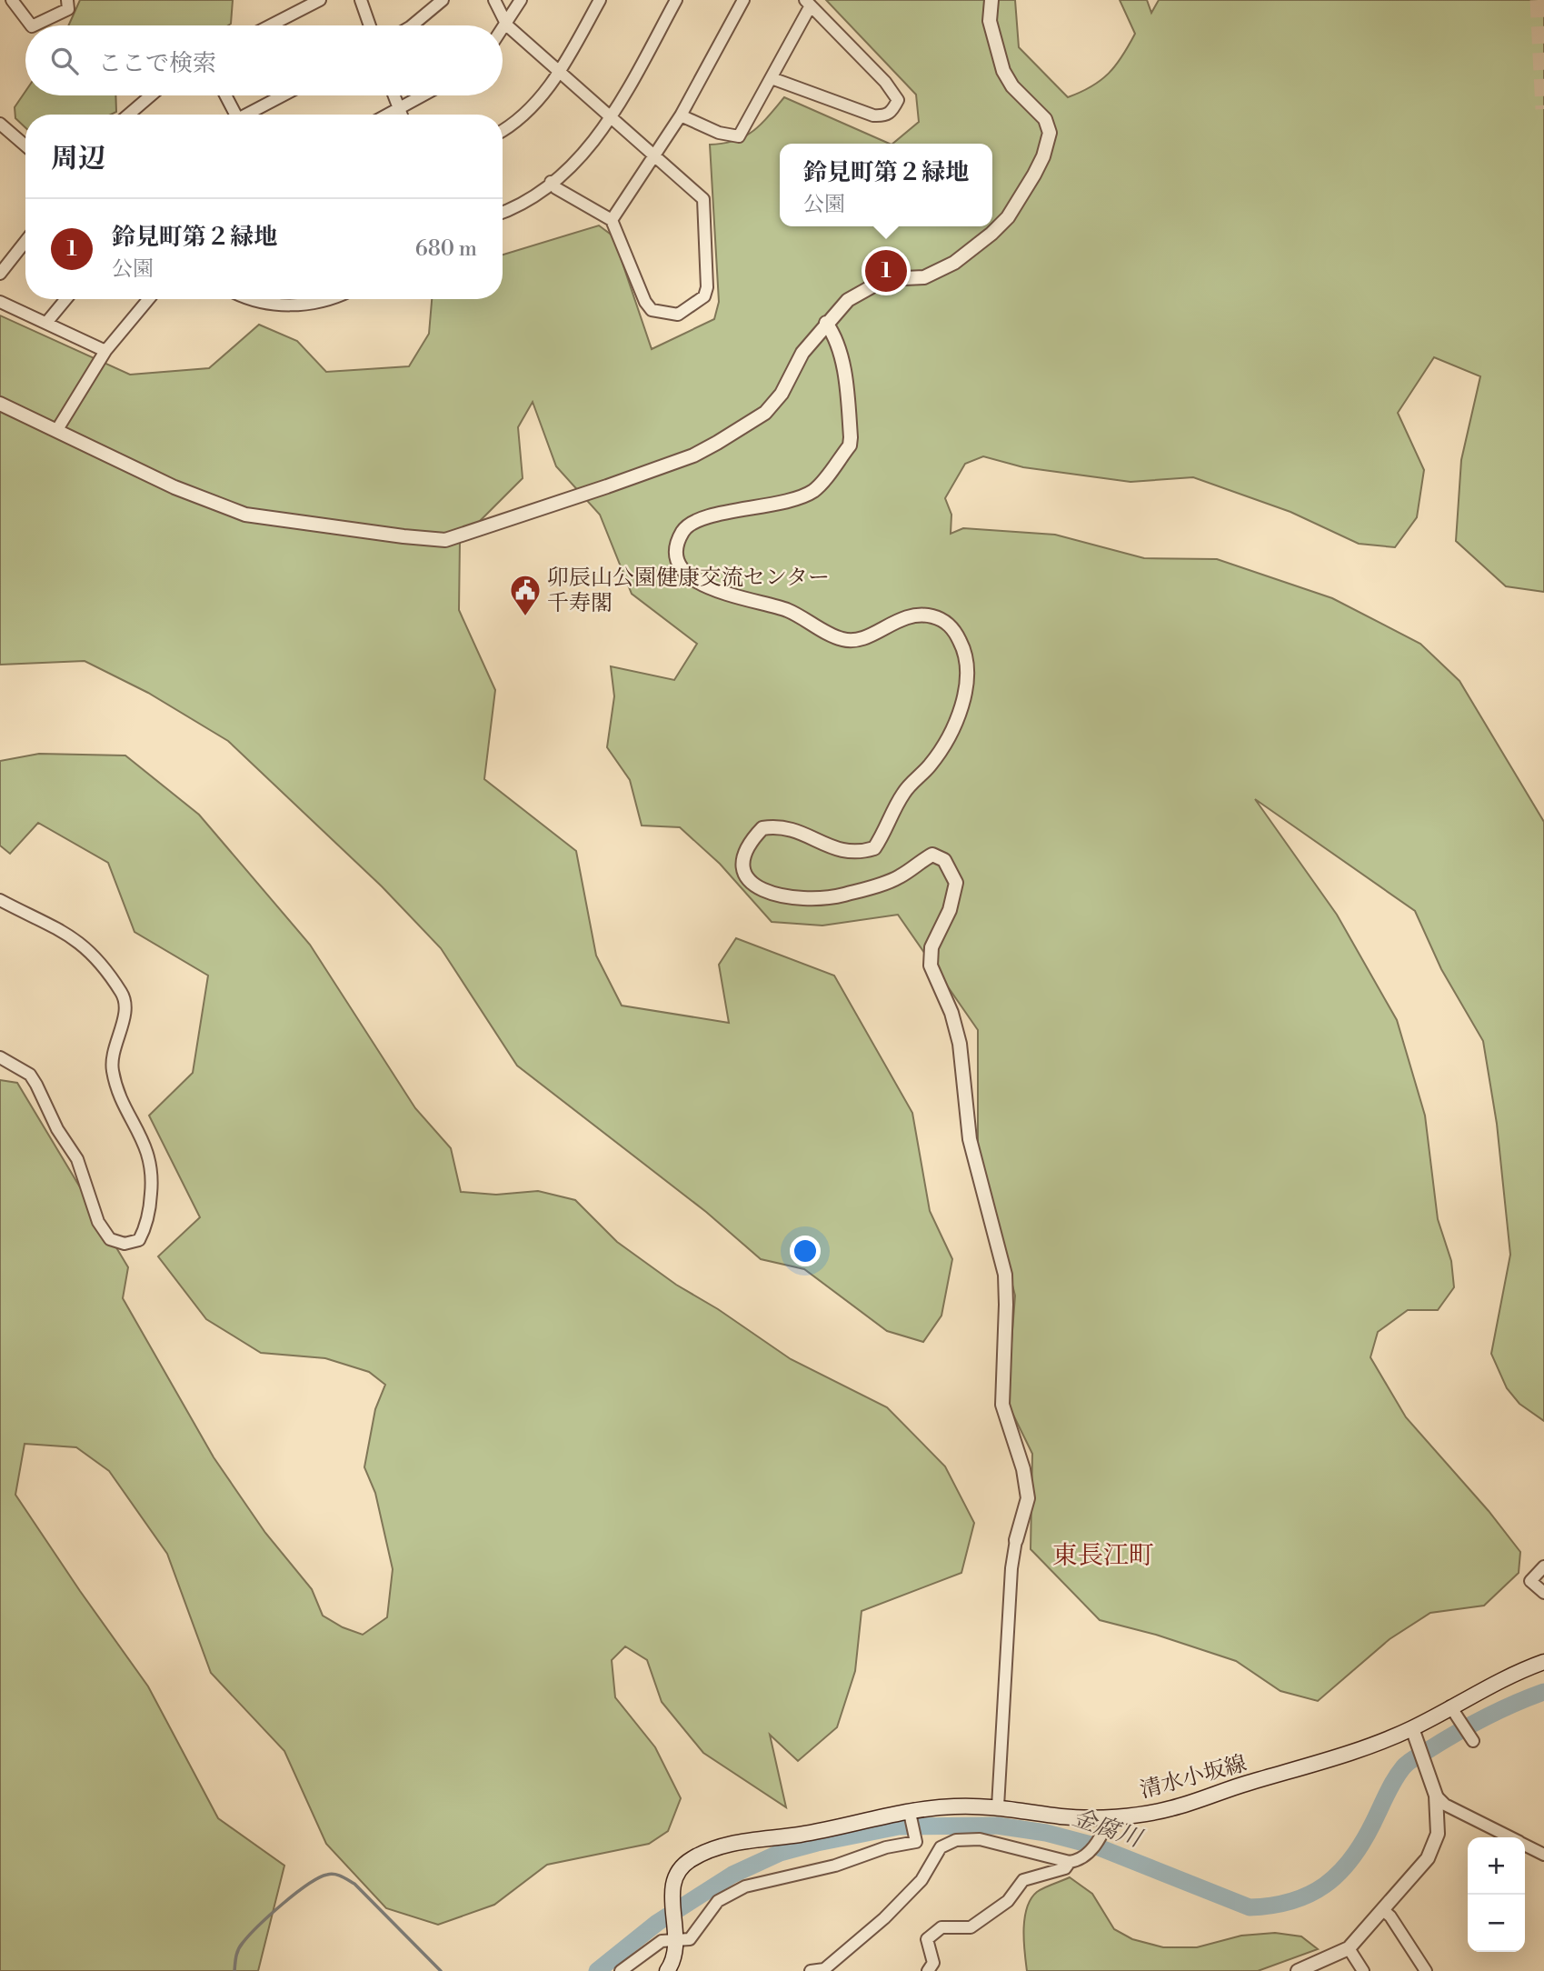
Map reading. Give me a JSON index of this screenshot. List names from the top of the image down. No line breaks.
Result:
{"streets":{"main road":["清水小坂線"]},"districts":["東長江町"],"water":["金腐川"],"places":{"public building":["卯辰山公園健康交流センター 千寿閣"]},"page":{"search":"ここで検索","heading":"周辺","popup":["鈴見町第２緑地","公園"],"list":[{"mark":"1","name":"鈴見町第２緑地","note":"公園","value":"680 m"}],"pins":"1","map_buttons":["+","−"]}}
